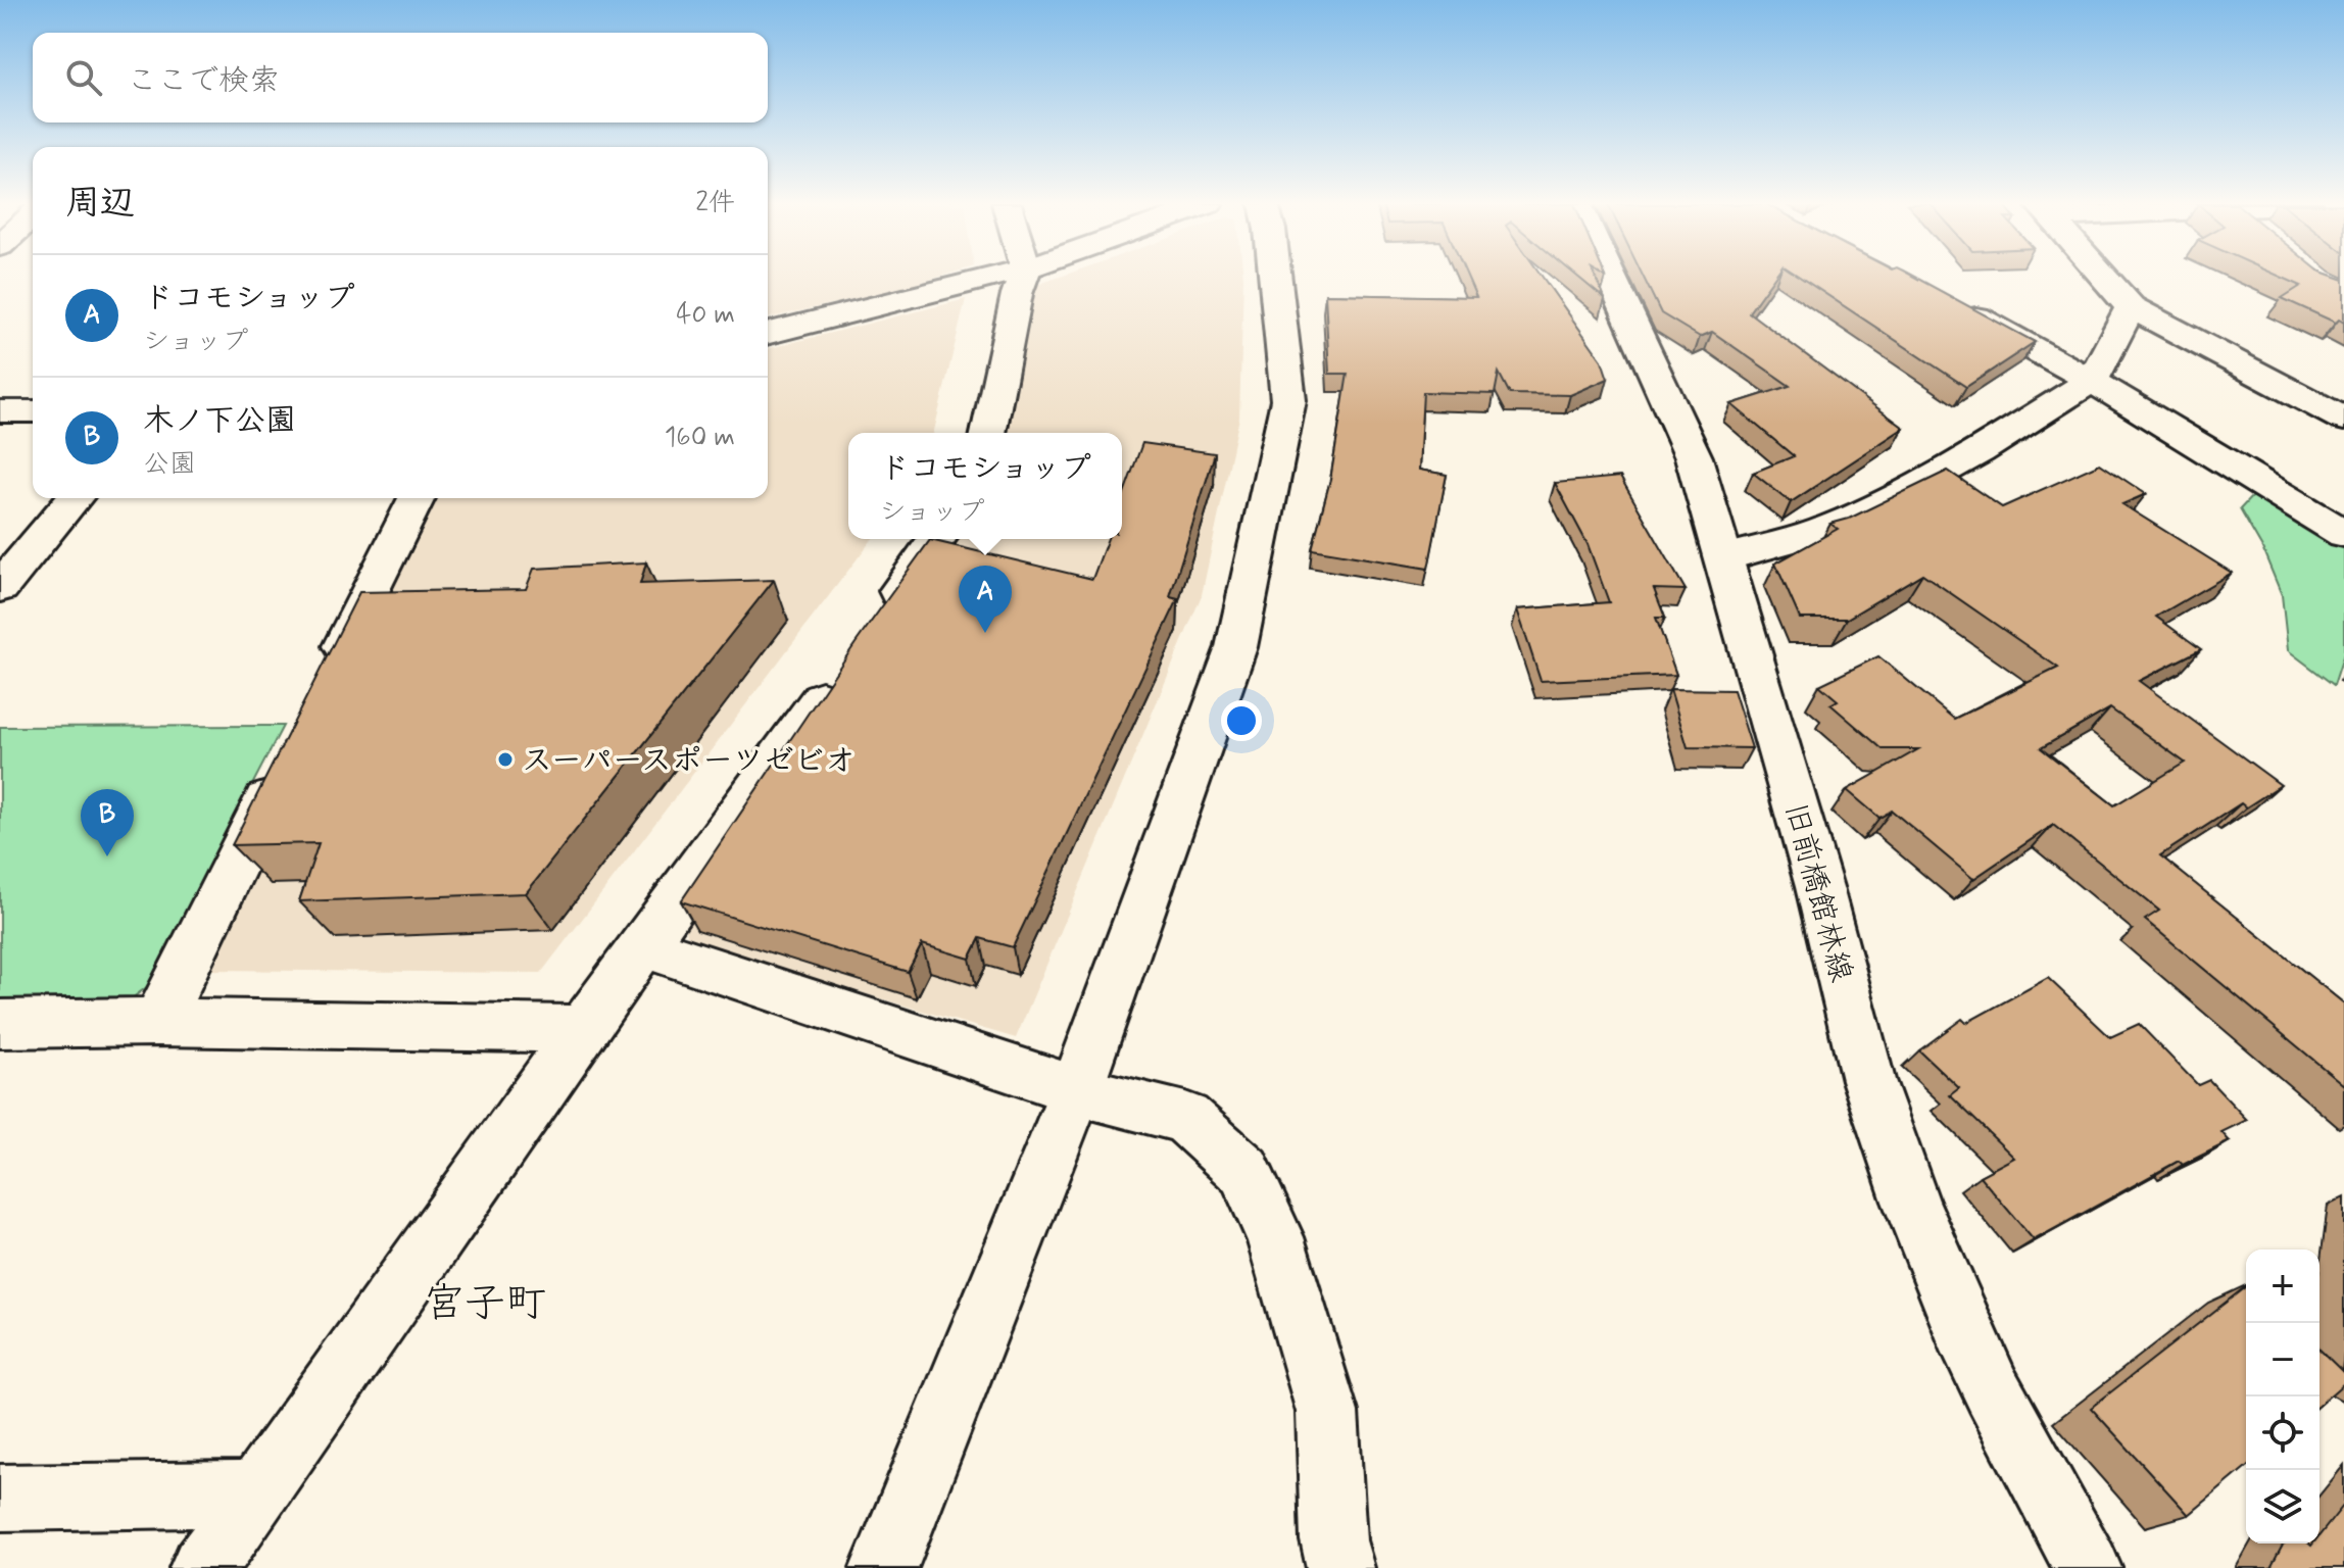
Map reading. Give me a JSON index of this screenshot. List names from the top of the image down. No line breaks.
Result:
{"streets":{"street":["旧前橋館林線"]},"districts":["宮子町"],"places":["スーパースポーツゼビオ"],"page":{"search":"ここで検索","heading":["周辺","2件"],"list":[{"mark":"A","name":"ドコモショップ","note":"ショップ","value":"40 m"},{"mark":"B","name":"木ノ下公園","note":"公園","value":"160 m"}],"popup":["ドコモショップ","ショップ"],"pins":["A","B"],"map_buttons":["+","−"]}}
